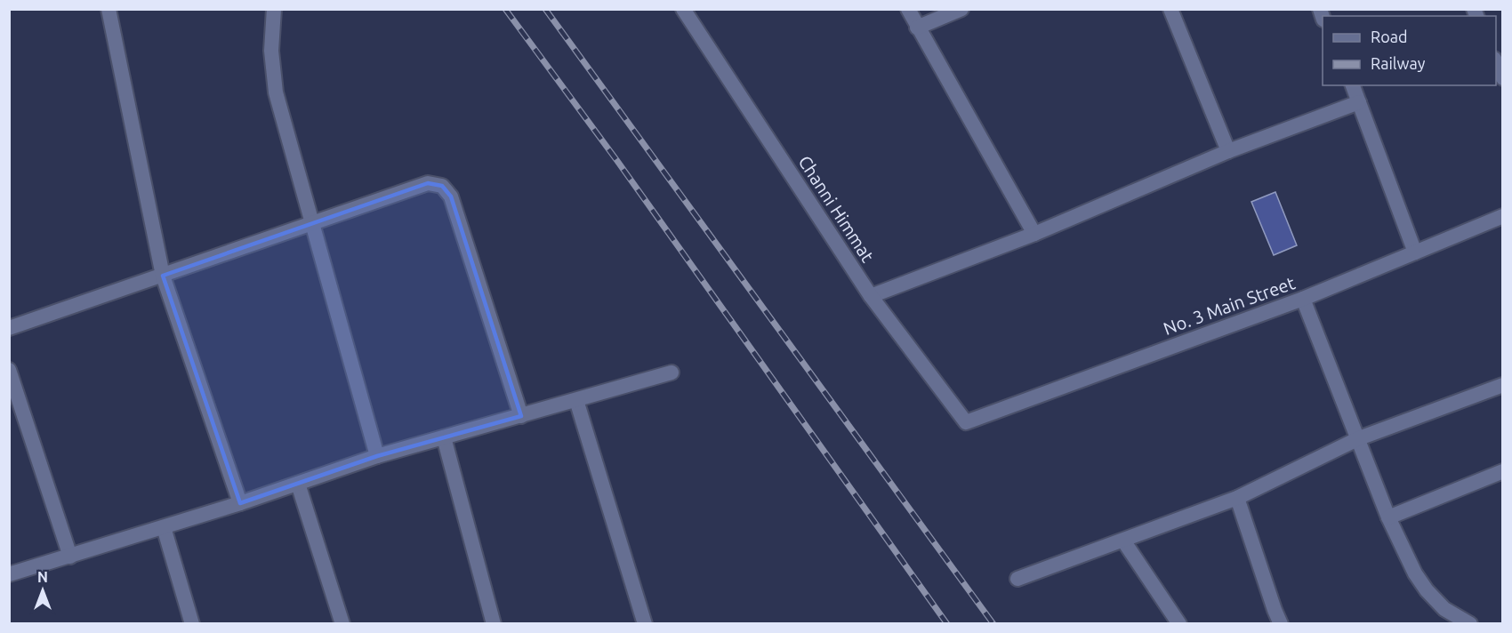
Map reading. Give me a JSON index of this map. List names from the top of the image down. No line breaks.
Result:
{"streets":{"street":["Channi Himmat","No. 3 Main Street"]},"crossings":[["Channi Himmat","No. 3 Main Street"]],"legend":["Road","Railway"],"north":"top"}
